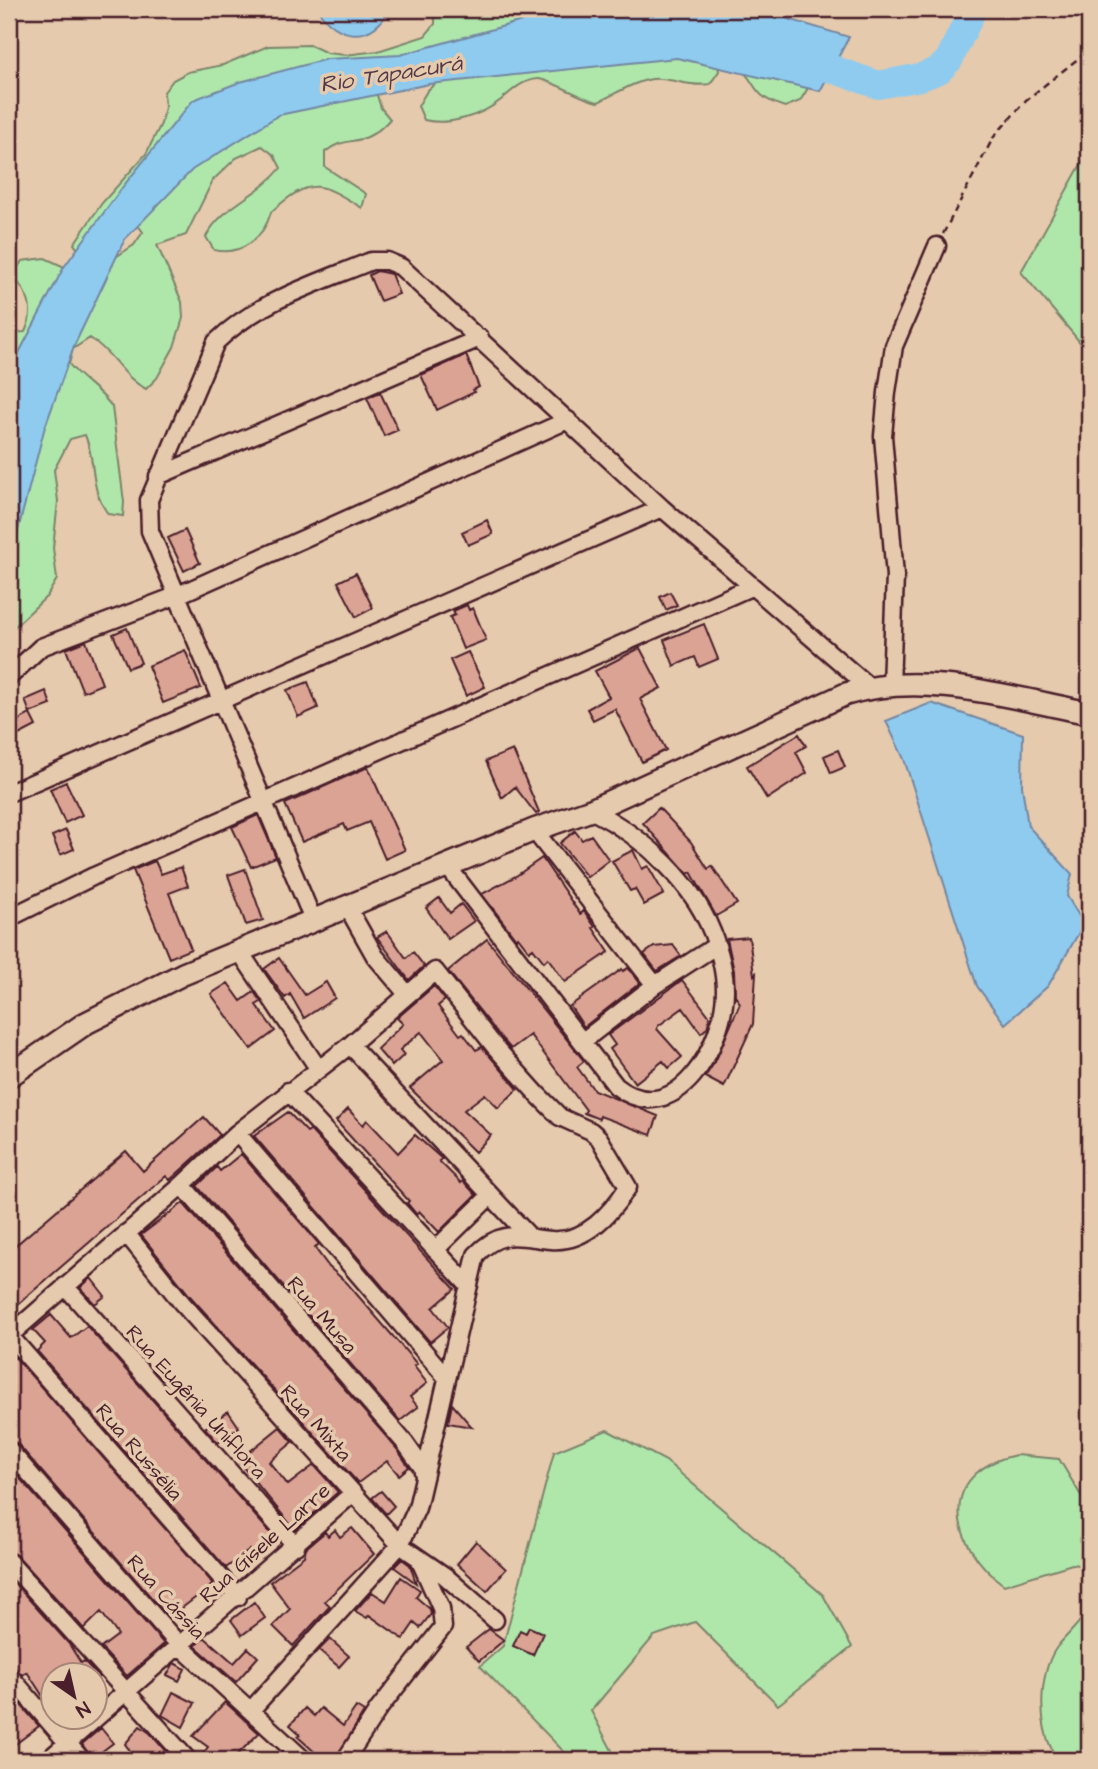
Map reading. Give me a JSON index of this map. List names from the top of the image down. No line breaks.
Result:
{"streets":{"street":["Rua Musa","Rua Eugênia Uniflora","Rua Mixta","Rua Russélia","Rua Gisele Larre","Rua Cássia"]},"crossings":[["Rua Eugênia Uniflora","Rua Gisele Larre"],["Rua Mixta","Rua Gisele Larre"],["Rua Russélia","Rua Gisele Larre"],["Rua Gisele Larre","Rua Cássia"]],"water":["Rio Tapacurá"],"north":"bottom right"}
